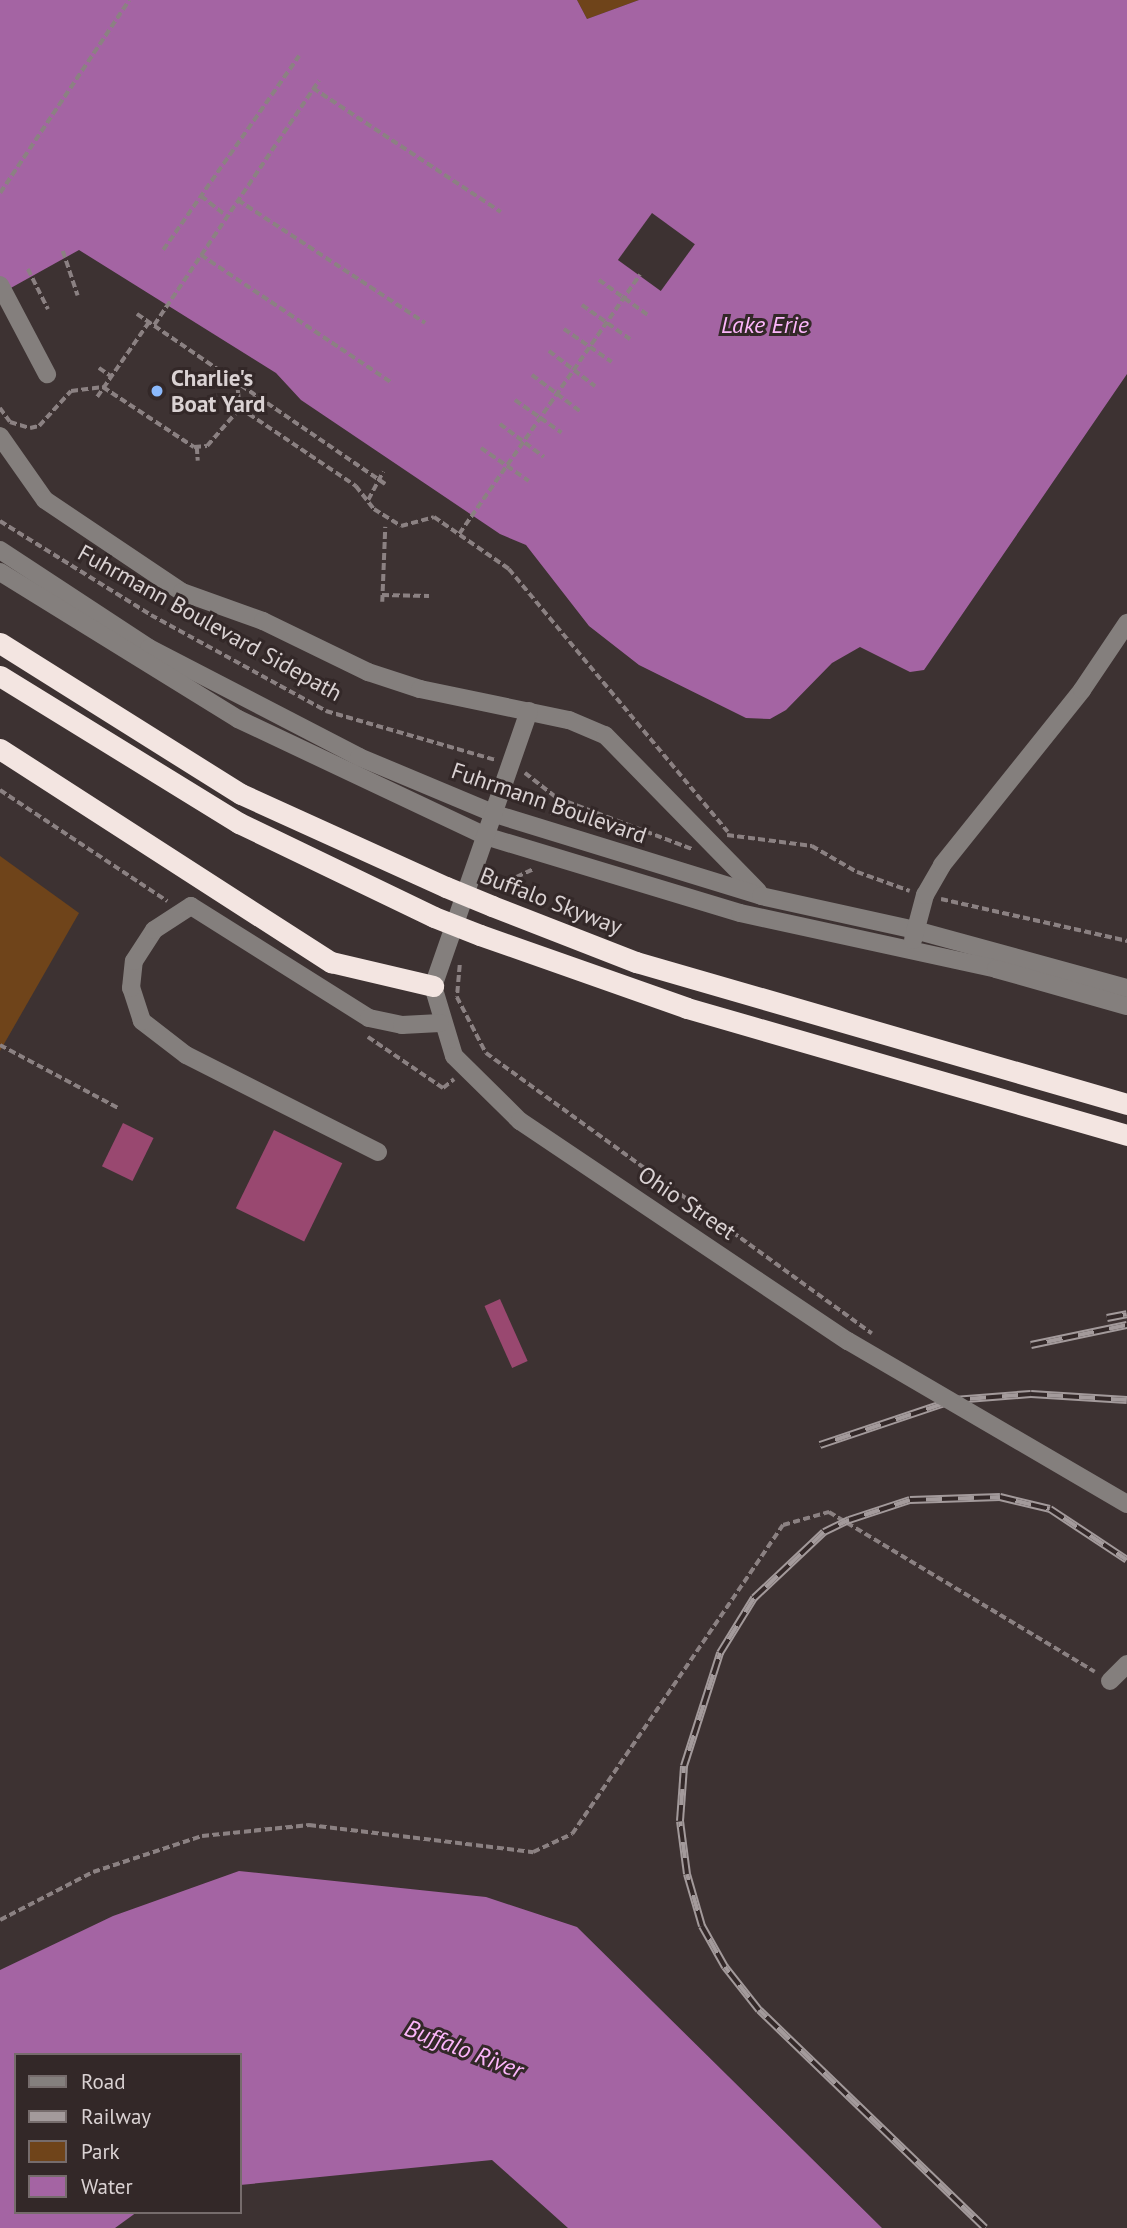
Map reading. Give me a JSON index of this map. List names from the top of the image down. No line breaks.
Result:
{"streets":{"highway":["Buffalo Skyway"],"street":["Fuhrmann Boulevard","Ohio Street"],"path":["Fuhrmann Boulevard Sidepath"]},"crossings":[["Fuhrmann Boulevard","Ohio Street"]],"water":["Lake Erie","Buffalo River"],"places":["Charlie's Boat Yard"],"legend":["Road","Railway","Park","Water"]}
